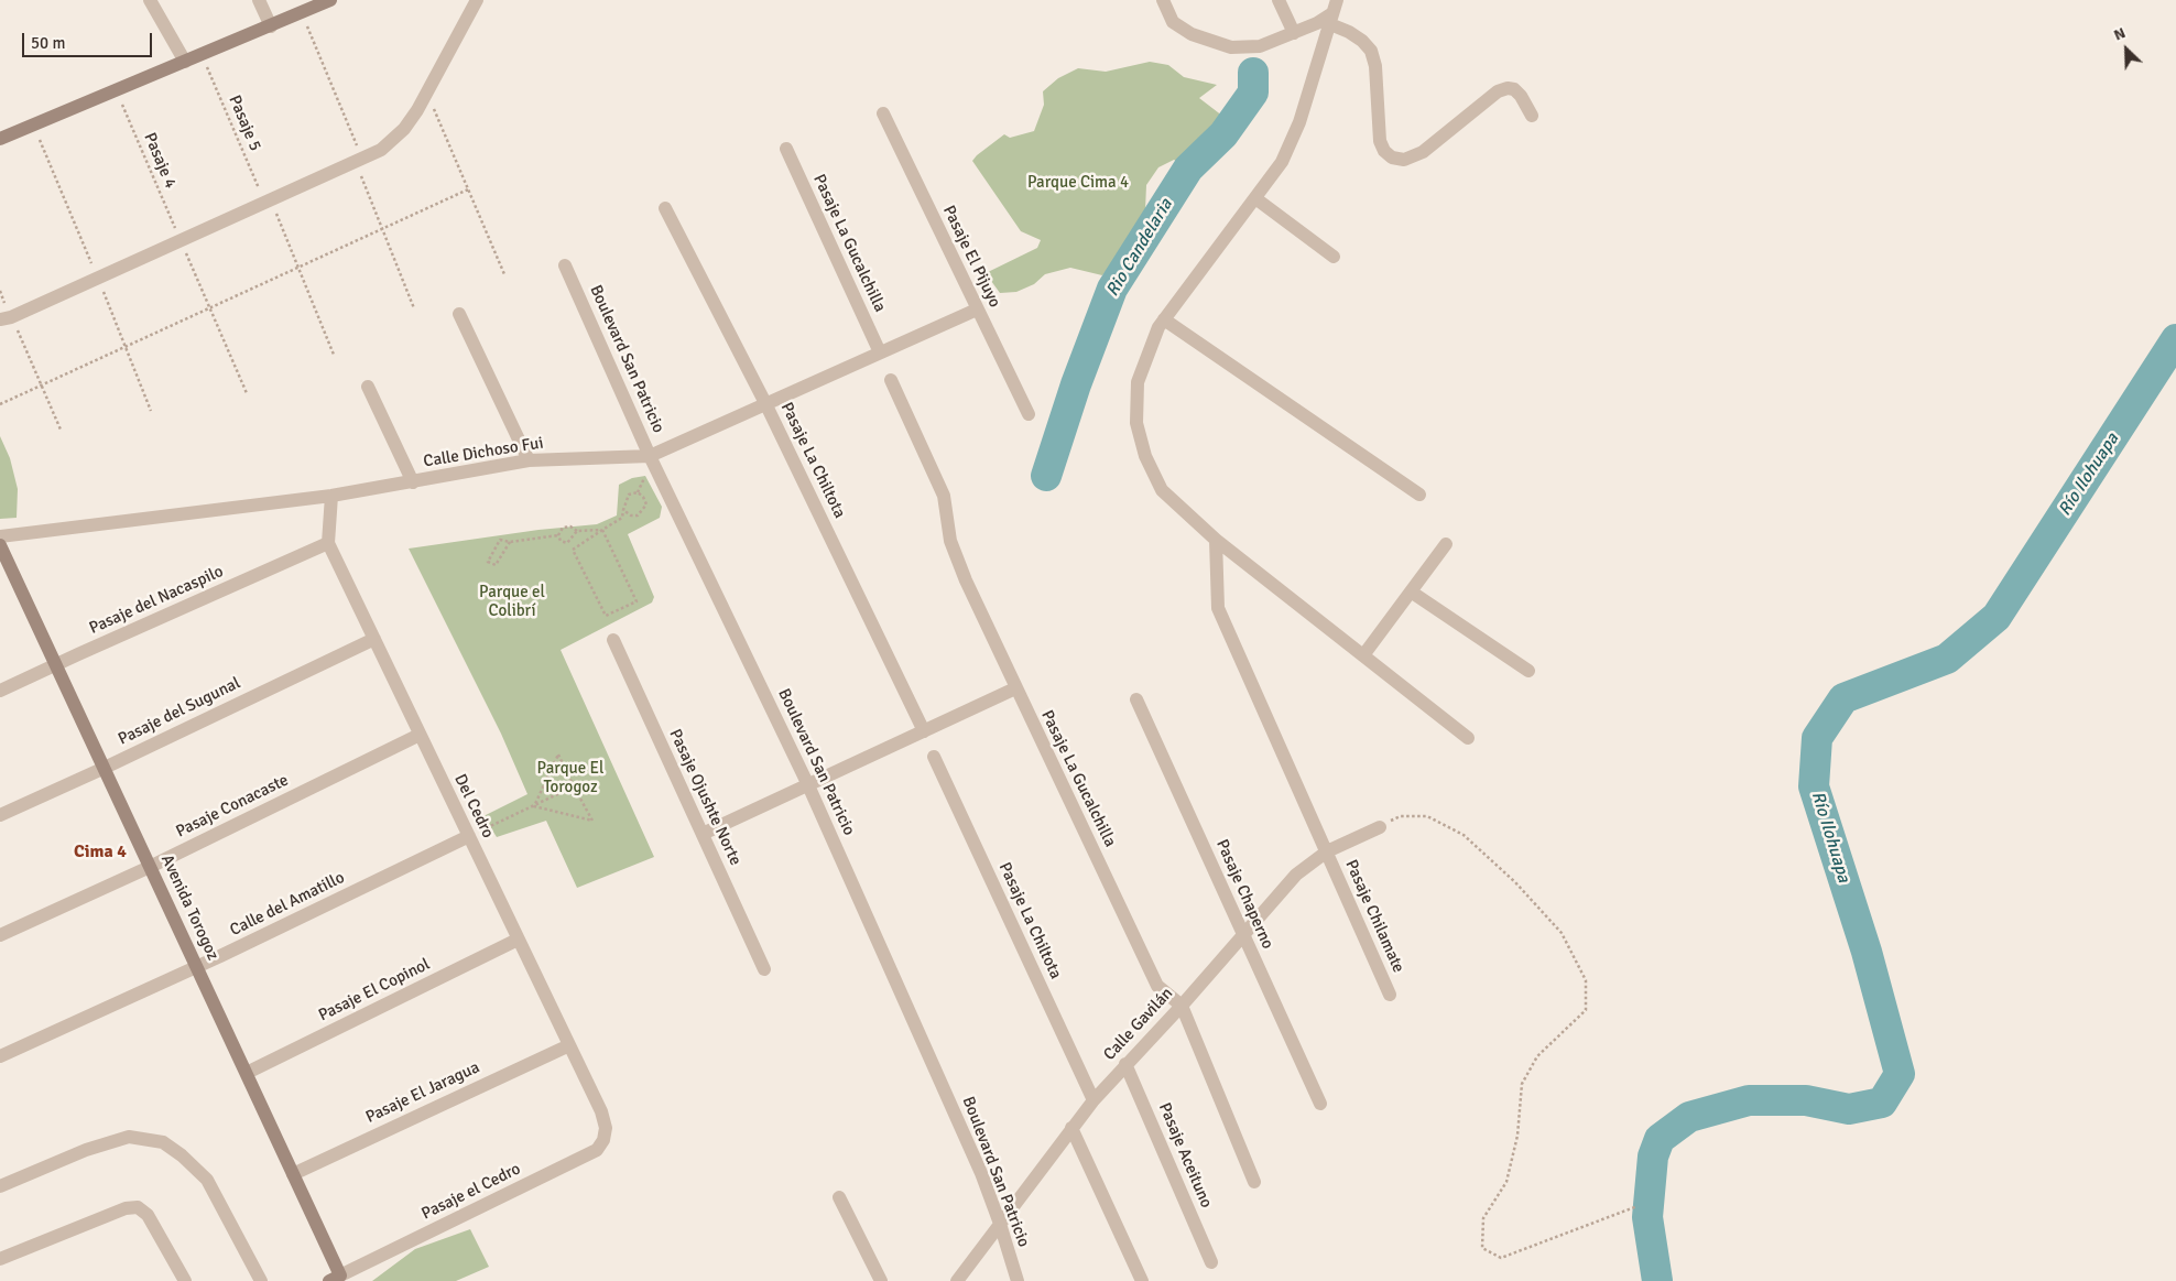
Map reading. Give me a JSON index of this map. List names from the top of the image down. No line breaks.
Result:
{"streets":{"street":["Pasaje La Gucalchilla","Pasaje El Pijuyo","Boulevard San Patricio","Calle Dichoso Fui","Pasaje La Chiltota","Pasaje del Nacaspilo","Pasaje del Sugunal","Pasaje Ojushte Norte","Pasaje Conacaste","Del Cedro","Pasaje Chaperno","Calle del Amatillo","Avenida Torogoz","Pasaje Chilamate","Pasaje El Copinol","Calle Gavilán","Pasaje El Jaragua","Pasaje Aceituno","Pasaje el Cedro"],"path":["Pasaje 5","Pasaje 4"]},"crossings":[["Pasaje La Gucalchilla","Calle Dichoso Fui"],["Pasaje La Gucalchilla","Calle Gavilán"],["Pasaje El Pijuyo","Calle Dichoso Fui"],["Boulevard San Patricio","Calle Dichoso Fui"],["Boulevard San Patricio","Calle Gavilán"],["Calle Dichoso Fui","Pasaje La Chiltota"],["Calle Dichoso Fui","Del Cedro"],["Pasaje La Chiltota","Calle Gavilán"],["Pasaje del Nacaspilo","Del Cedro"],["Pasaje del Nacaspilo","Avenida Torogoz"],["Pasaje del Sugunal","Del Cedro"],["Pasaje del Sugunal","Avenida Torogoz"],["Pasaje Conacaste","Del Cedro"],["Pasaje Conacaste","Avenida Torogoz"],["Del Cedro","Calle del Amatillo"],["Del Cedro","Pasaje El Copinol"],["Del Cedro","Pasaje El Jaragua"],["Del Cedro","Pasaje el Cedro"],["Pasaje Chaperno","Calle Gavilán"],["Calle del Amatillo","Avenida Torogoz"],["Avenida Torogoz","Pasaje El Copinol"],["Avenida Torogoz","Pasaje El Jaragua"],["Avenida Torogoz","Pasaje el Cedro"],["Pasaje Chilamate","Calle Gavilán"],["Calle Gavilán","Pasaje Aceituno"]],"districts":["Cima 4"],"water":["Rio Candelaria","Río Ilohuapa"],"parks":["Parque Cima 4","Parque el Colibrí","Parque El Torogoz"],"scale_bar":"50 m","north":"top left"}
